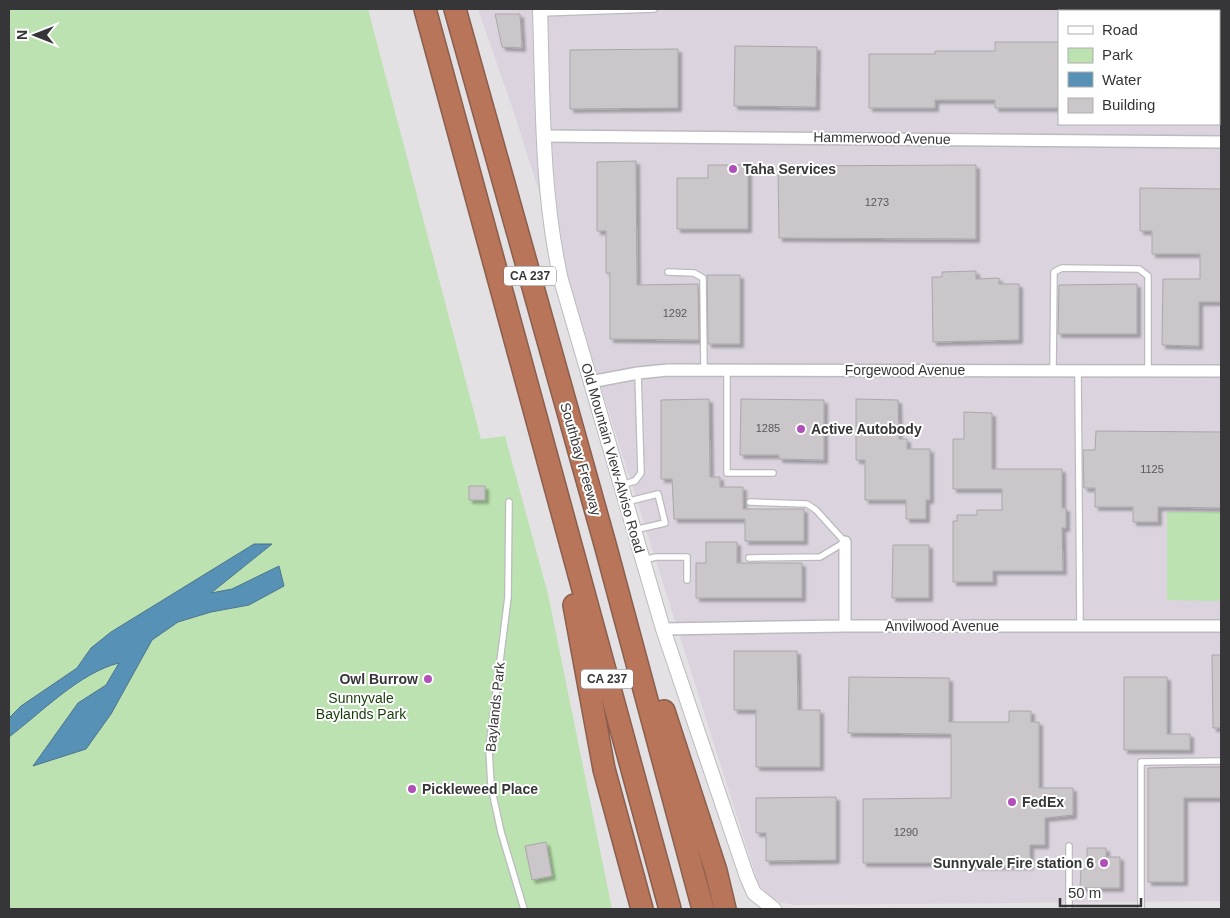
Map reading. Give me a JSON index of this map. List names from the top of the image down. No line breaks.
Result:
{"streets":{"highway":["CA 237","Southbay Freeway"],"street":["Hammerwood Avenue","Forgewood Avenue","Old Mountain View-Alviso Road","Anvilwood Avenue"],"lane":["Baylands Park"]},"crossings":[["Hammerwood Avenue","Old Mountain View-Alviso Road"],["Forgewood Avenue","Old Mountain View-Alviso Road"],["Old Mountain View-Alviso Road","Anvilwood Avenue"]],"parks":["Sunnyvale Baylands Park"],"places":["Taha Services","Active Autobody","Owl Burrow","Pickleweed Place","FedEx","Sunnyvale Fire station 6"],"house_numbers":["1273","1292","1285","1125","1290"],"legend":["Road","Park","Water","Building"],"scale_bar":"50 m","north":"left"}
